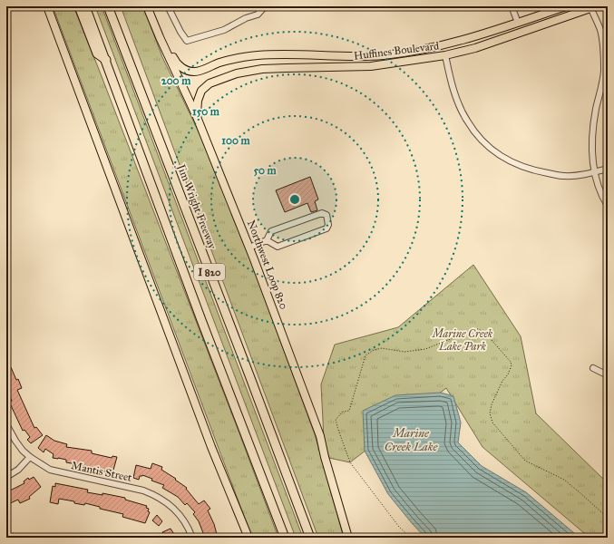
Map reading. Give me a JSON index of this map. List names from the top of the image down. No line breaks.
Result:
{"streets":{"highway":["Jim Wright Freeway","I 820"],"main road":["Huffines Boulevard","Northwest Loop 820"],"street":["Mantis Street"]},"crossings":[["Huffines Boulevard","Northwest Loop 820"]],"water":["Marine Creek Lake"],"parks":["Marine Creek Lake Park"],"rings":["200 m","150 m","100 m","50 m"]}
